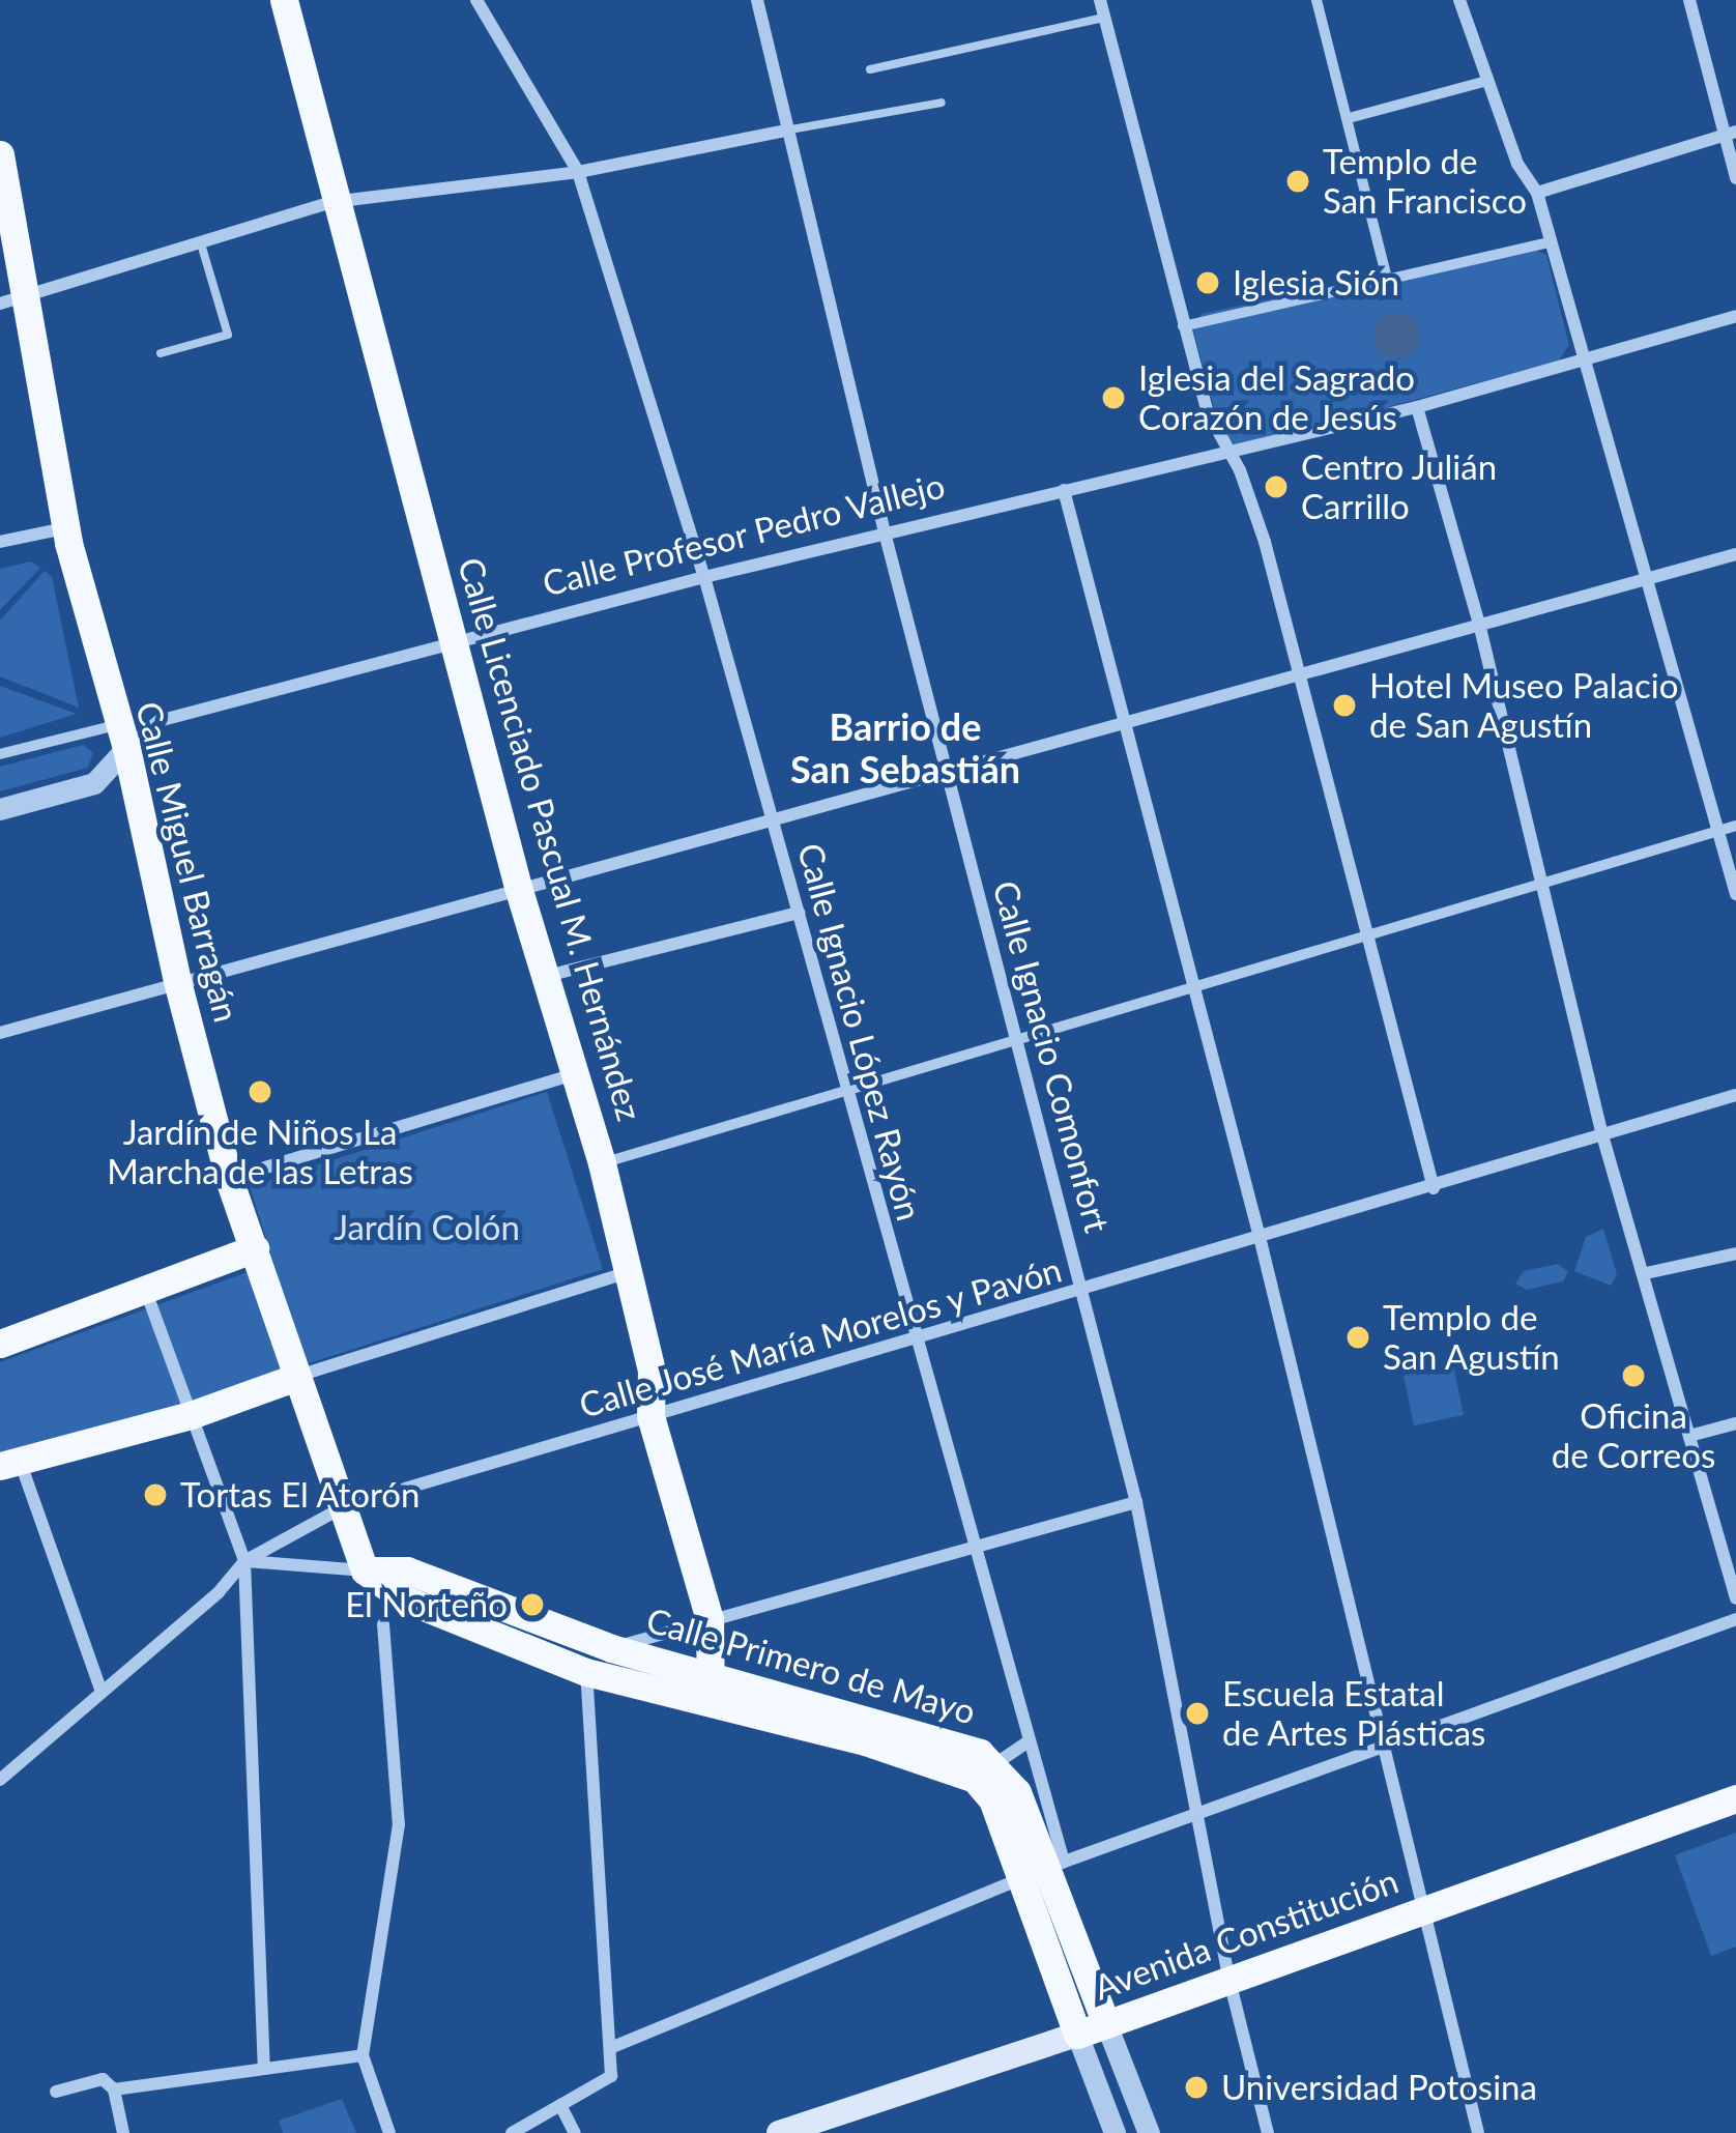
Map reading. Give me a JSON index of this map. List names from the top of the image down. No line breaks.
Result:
{"streets":{"main road":["Calle Licenciado Pascual M. Hernández","Calle Miguel Barragán","Calle Primero de Mayo","Avenida Constitución"],"street":["Calle Profesor Pedro Vallejo","Calle Ignacio López Rayón","Calle Ignacio Comonfort","Calle José María Morelos y Pavón"]},"crossings":[["Calle Profesor Pedro Vallejo","Calle Licenciado Pascual M. Hernández"],["Calle Profesor Pedro Vallejo","Calle Miguel Barragán"],["Calle Profesor Pedro Vallejo","Calle Ignacio López Rayón"],["Calle Profesor Pedro Vallejo","Calle Ignacio Comonfort"],["Calle Licenciado Pascual M. Hernández","Calle José María Morelos y Pavón"],["Calle Licenciado Pascual M. Hernández","Calle Primero de Mayo"],["Calle Miguel Barragán","Calle José María Morelos y Pavón"],["Calle Miguel Barragán","Calle Primero de Mayo"],["Calle Ignacio López Rayón","Calle José María Morelos y Pavón"],["Calle Ignacio López Rayón","Calle Primero de Mayo"],["Calle Ignacio Comonfort","Calle José María Morelos y Pavón"],["Calle Ignacio Comonfort","Avenida Constitución"],["Calle José María Morelos y Pavón","Calle Primero de Mayo"],["Calle Primero de Mayo","Avenida Constitución"]],"districts":["Barrio de San Sebastián"],"parks":["Jardín Colón"],"places":["Templo de San Francisco","Iglesia Sión","Iglesia del Sagrado Corazón de Jesús","Centro Julián Carrillo","Hotel Museo Palacio de San Agustín","Jardín de Niños La Marcha de las Letras","Templo de San Agustín","Oficina de Correos","Tortas El Atorón","El Norteño","Escuela Estatal de Artes Plásticas","Universidad Potosina"]}
